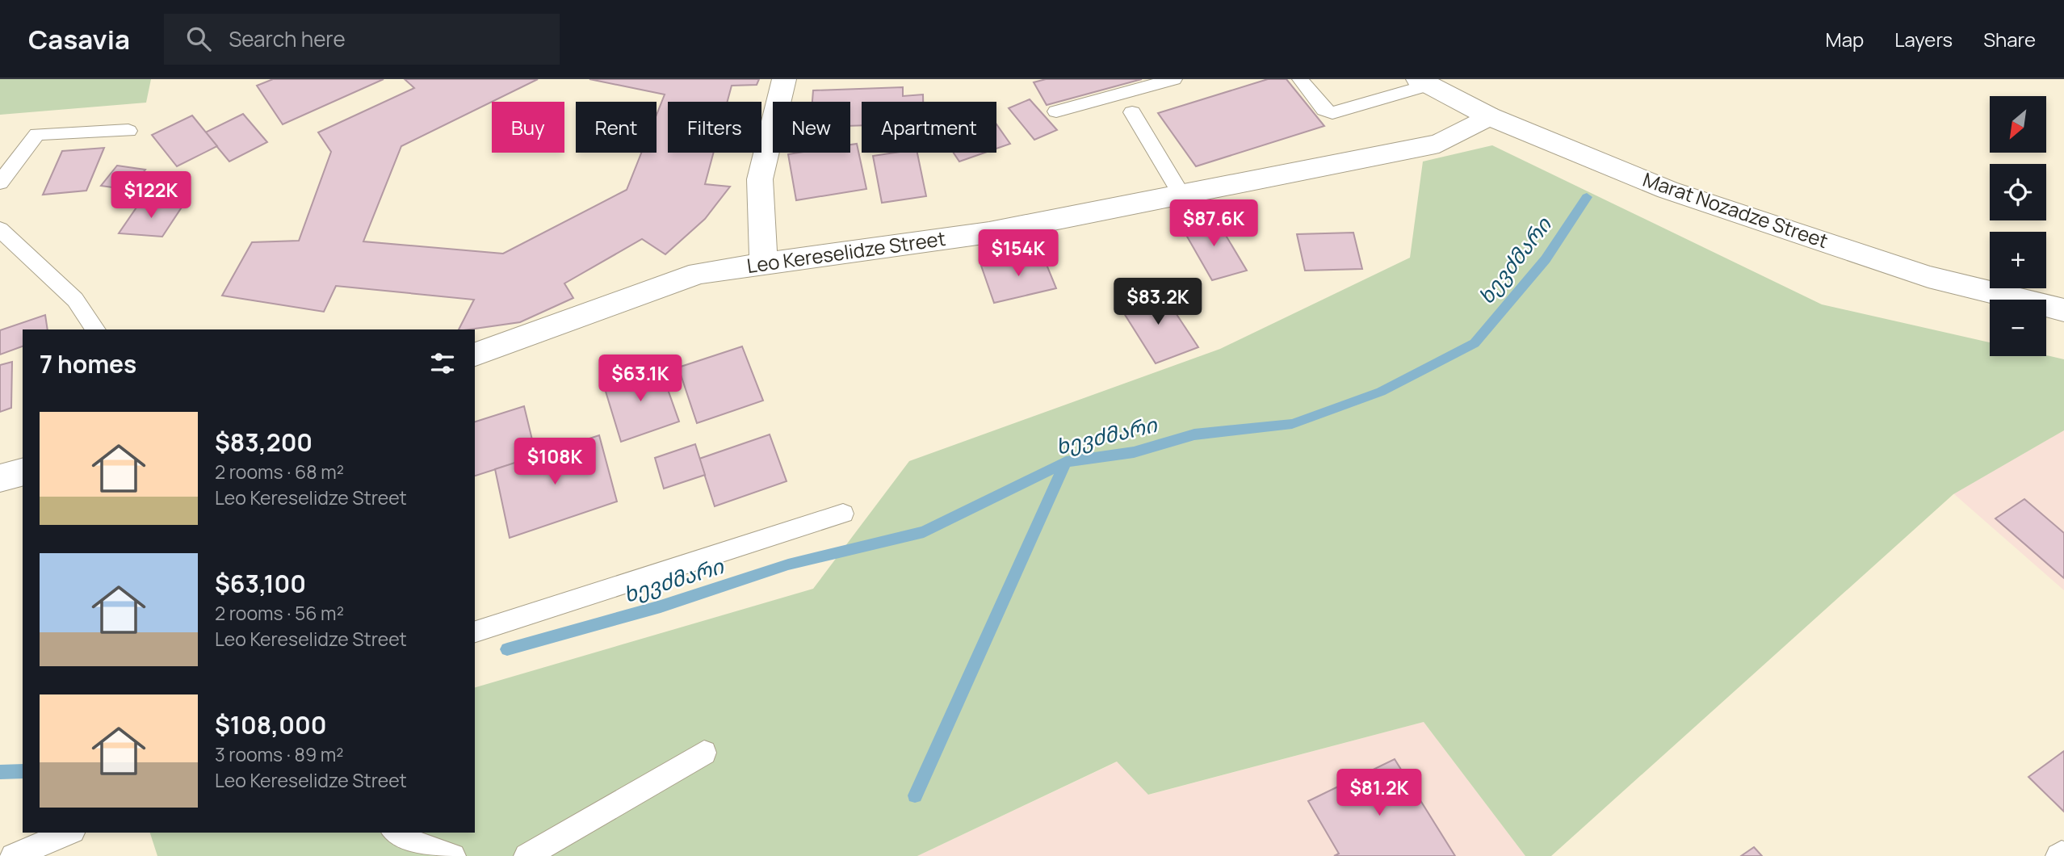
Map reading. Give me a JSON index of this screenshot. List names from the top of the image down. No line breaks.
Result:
{"streets":{"street":["Marat Nozadze Street","Leo Kereselidze Street"]},"crossings":[["Marat Nozadze Street","Leo Kereselidze Street"]],"water":["ხევძმარი"],"north":"bottom left","page":{"header":"Casavia","search":"Search here","nav":["Map","Layers","Share"],"map_buttons":["+","−"],"chip":["Buy","Rent","Filters","New","Apartment"],"price":["$122K","$87.6K","$154K","$83.2K","$63.1K","$108K","$81.2K"],"heading":"7 homes","list":[{"name":"$83,200","note":"2 rooms · 68 m² · Leo Kereselidze Street"},{"name":"$63,100","note":"2 rooms · 56 m² · Leo Kereselidze Street"},{"name":"$108,000","note":"3 rooms · 89 m² · Leo Kereselidze Street"}]}}
